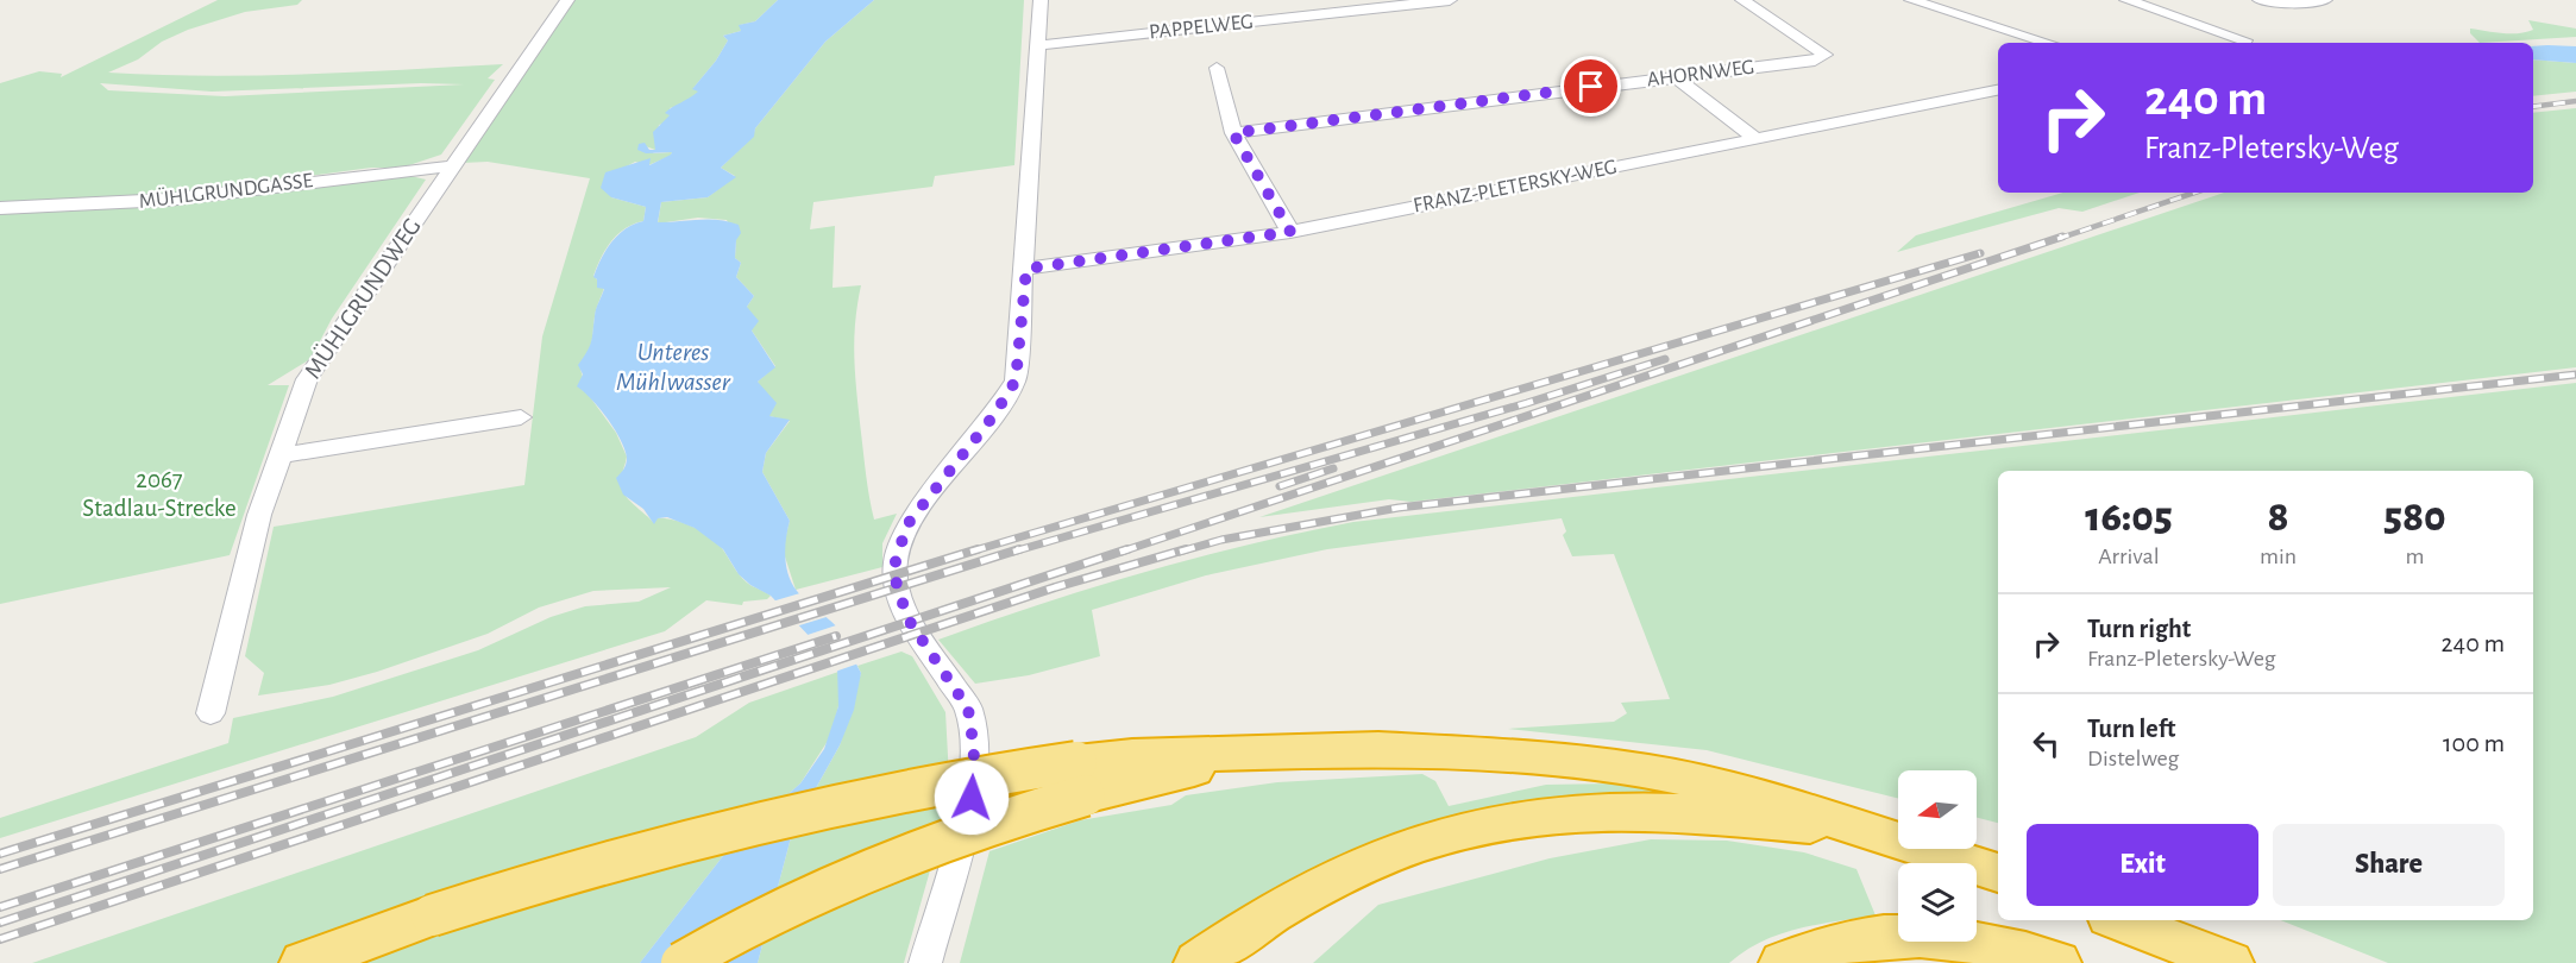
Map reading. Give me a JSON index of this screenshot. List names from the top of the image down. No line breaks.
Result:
{"streets":{"street":["PAPPELWEG","AHORNWEG","FRANZ-PLETERSKY-WEG","MÜHLGRUNDGASSE","MÜHLGRUNDWEG"]},"crossings":[["MÜHLGRUNDGASSE","MÜHLGRUNDWEG"]],"water":["Unteres Mühlwasser"],"parks":["2067 Stadlau-Strecke"],"north":"left","page":{"turn":["240 m","Franz-Pletersky-Weg"],"eta":["16:05","Arrival","8","min","580","m"],"list":[{"name":"Turn right","note":"Franz-Pletersky-Weg","value":"240 m"},{"name":"Turn left","note":"Distelweg","value":"100 m"}],"buttons":["Exit","Share"]}}
